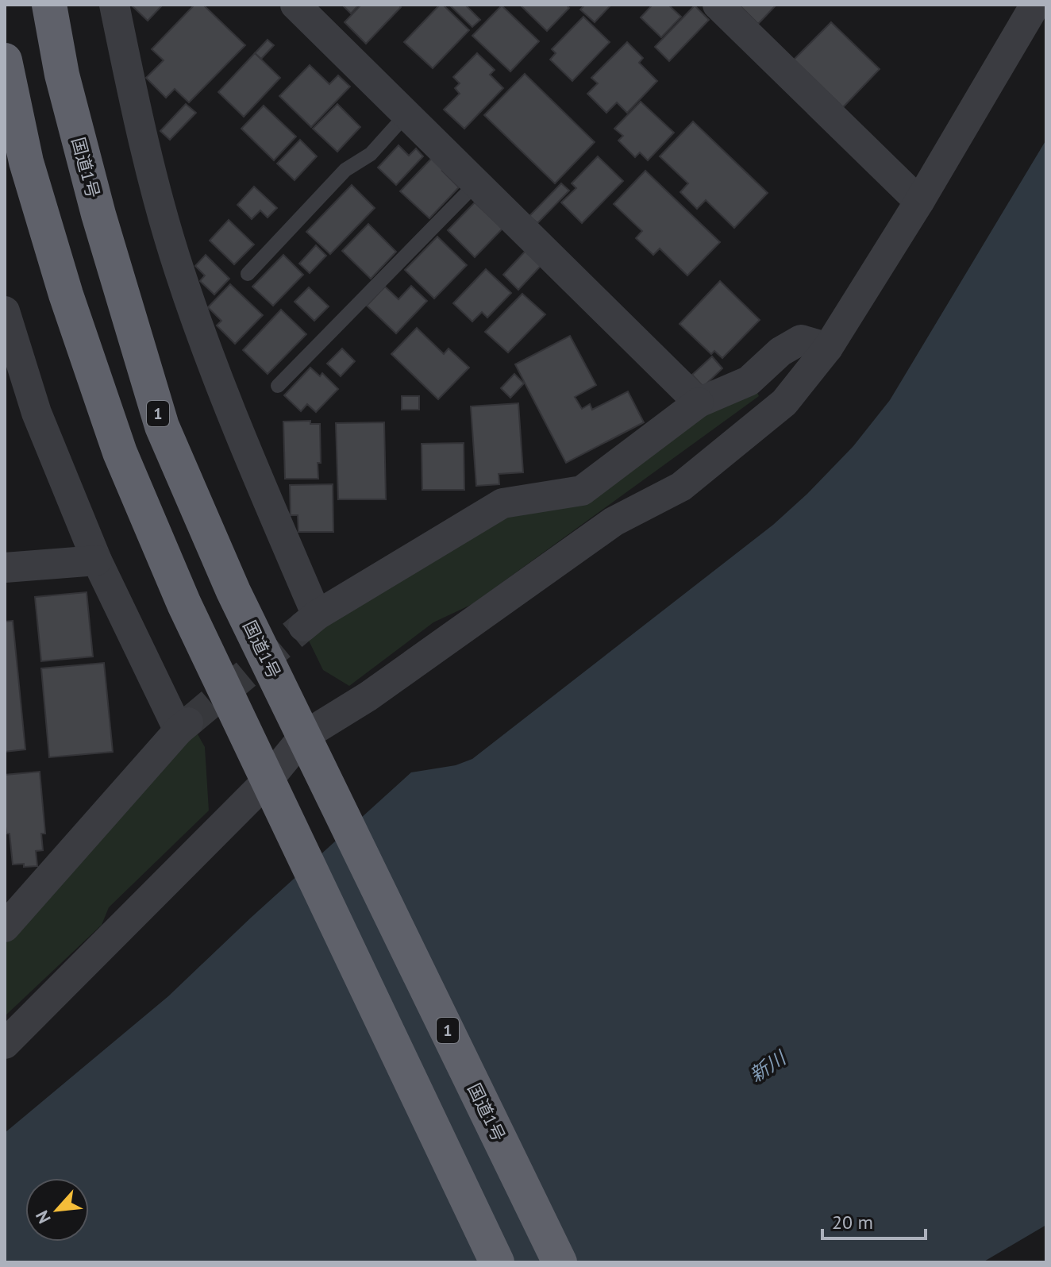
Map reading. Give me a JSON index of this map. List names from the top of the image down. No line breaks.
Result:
{"streets":{"highway":["国道1号","1"]},"water":["新川"],"scale_bar":"20 m","north":"bottom left"}
